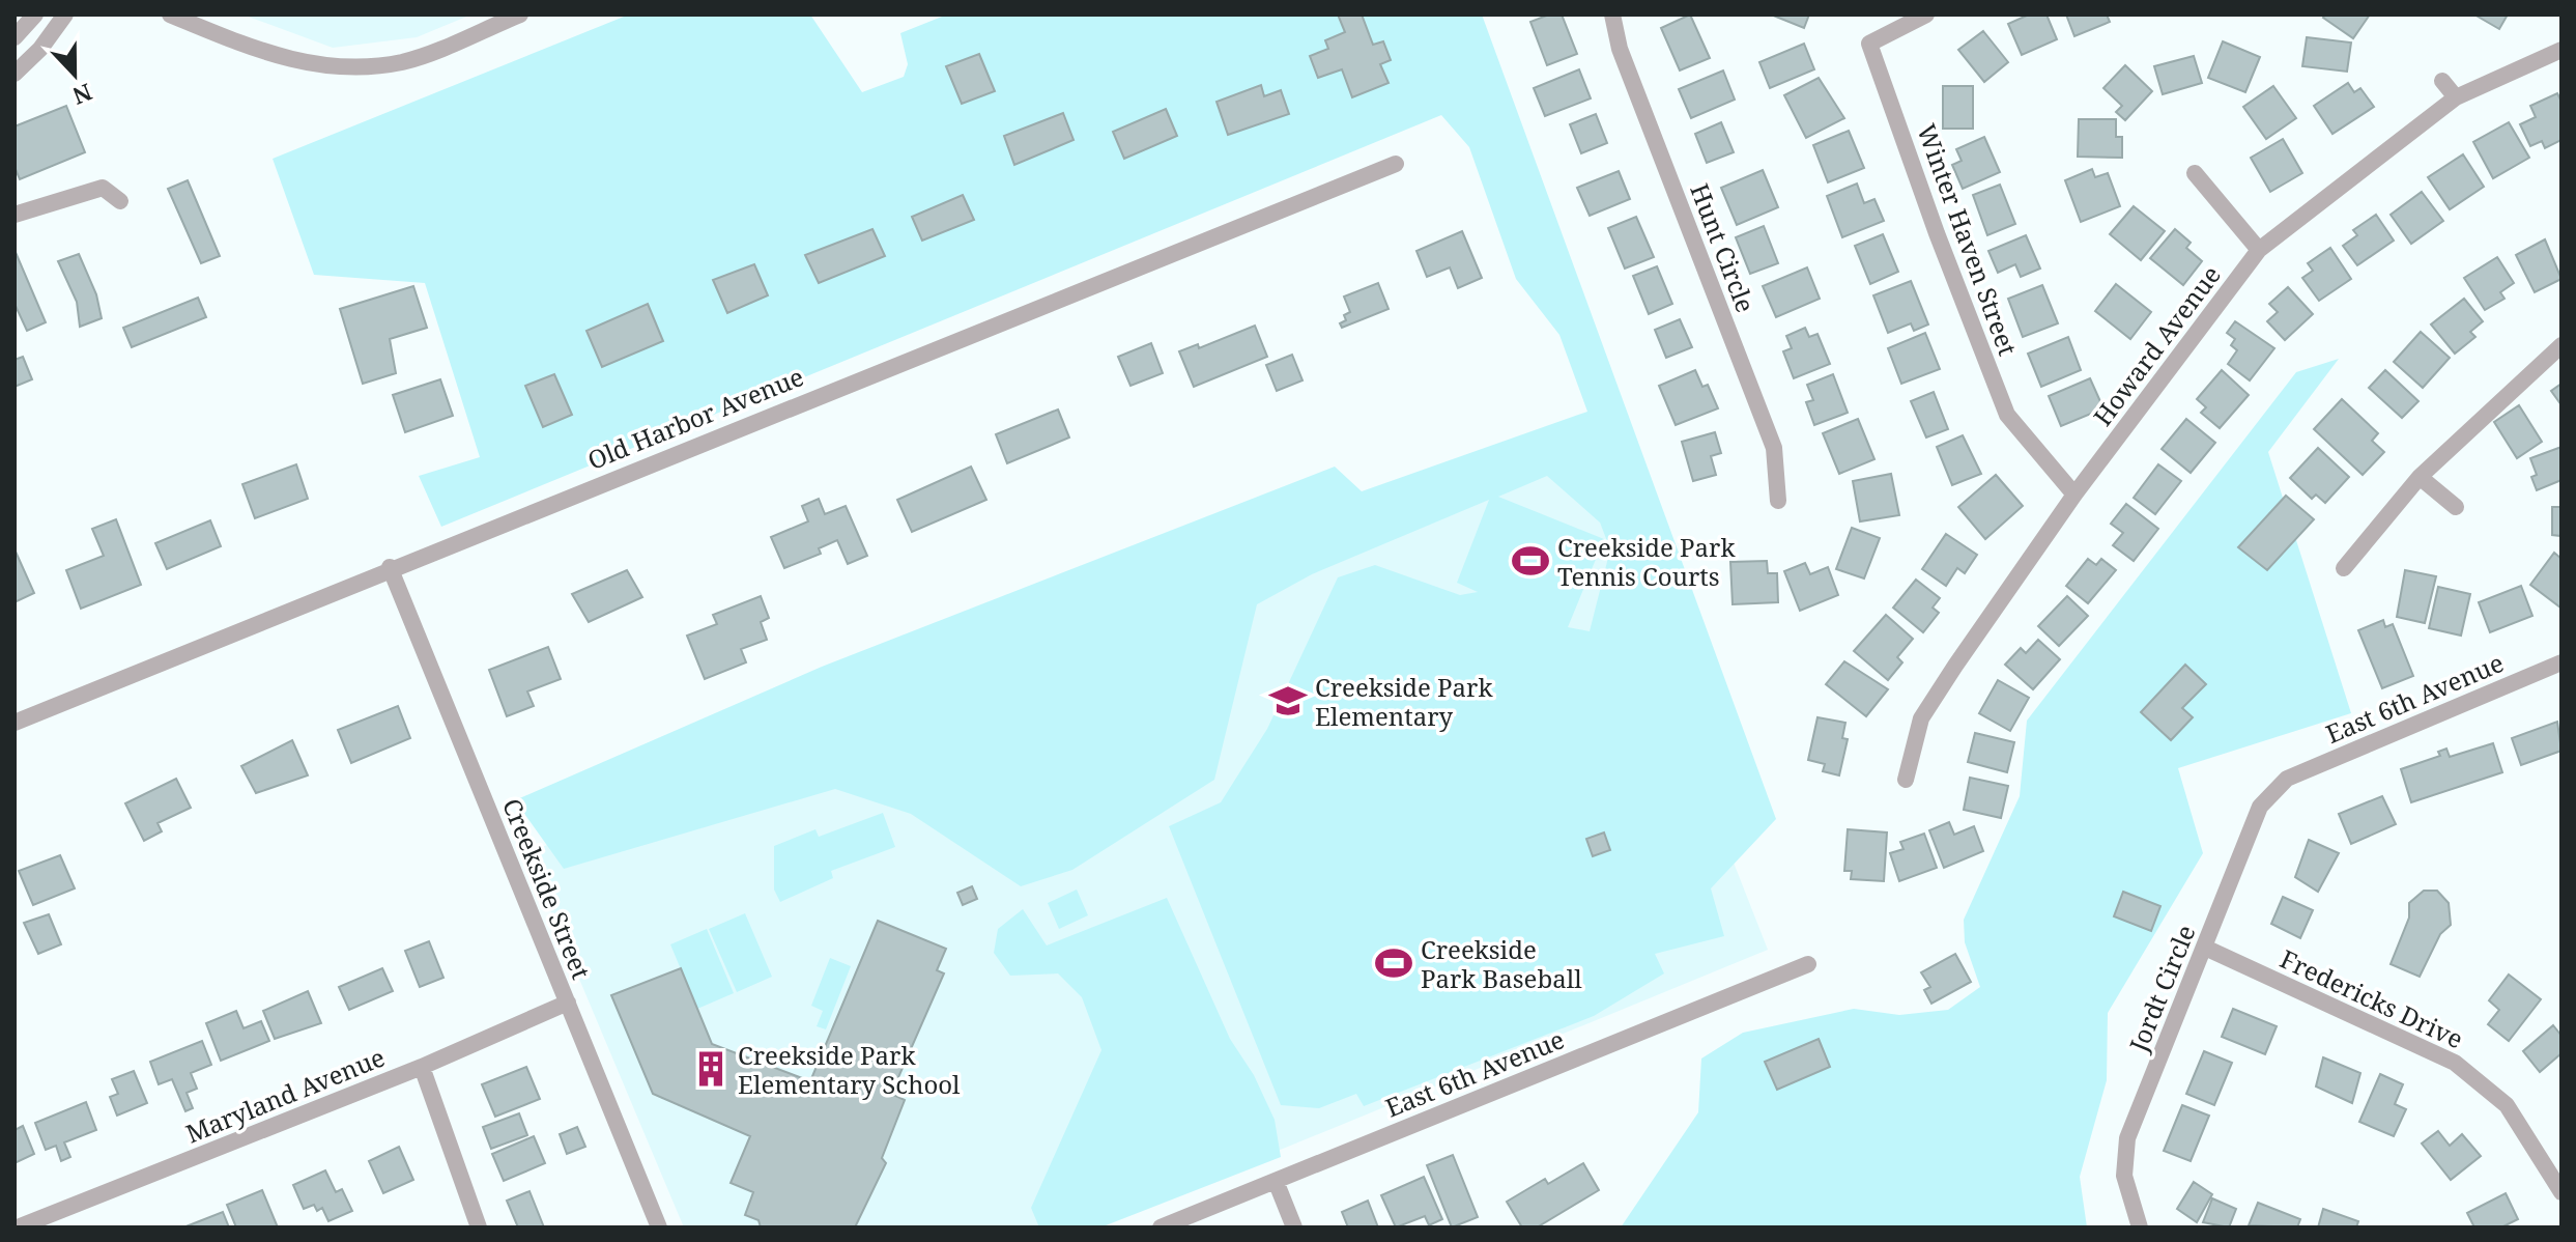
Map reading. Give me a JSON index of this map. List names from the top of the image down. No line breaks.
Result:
{"streets":{"street":["Winter Haven Street","Hunt Circle","Howard Avenue","Old Harbor Avenue","East 6th Avenue","Creekside Street","Jordt Circle","Fredericks Drive","Maryland Avenue"]},"crossings":[["Winter Haven Street","Howard Avenue"],["Old Harbor Avenue","Creekside Street"],["East 6th Avenue","Jordt Circle"],["Creekside Street","Maryland Avenue"],["Jordt Circle","Fredericks Drive"]],"places":{"sports":["Creekside Park Tennis Courts","Creekside Park Baseball"],"school or university":["Creekside Park Elementary"],"building":["Creekside Park Elementary School"]},"north":"bottom"}
